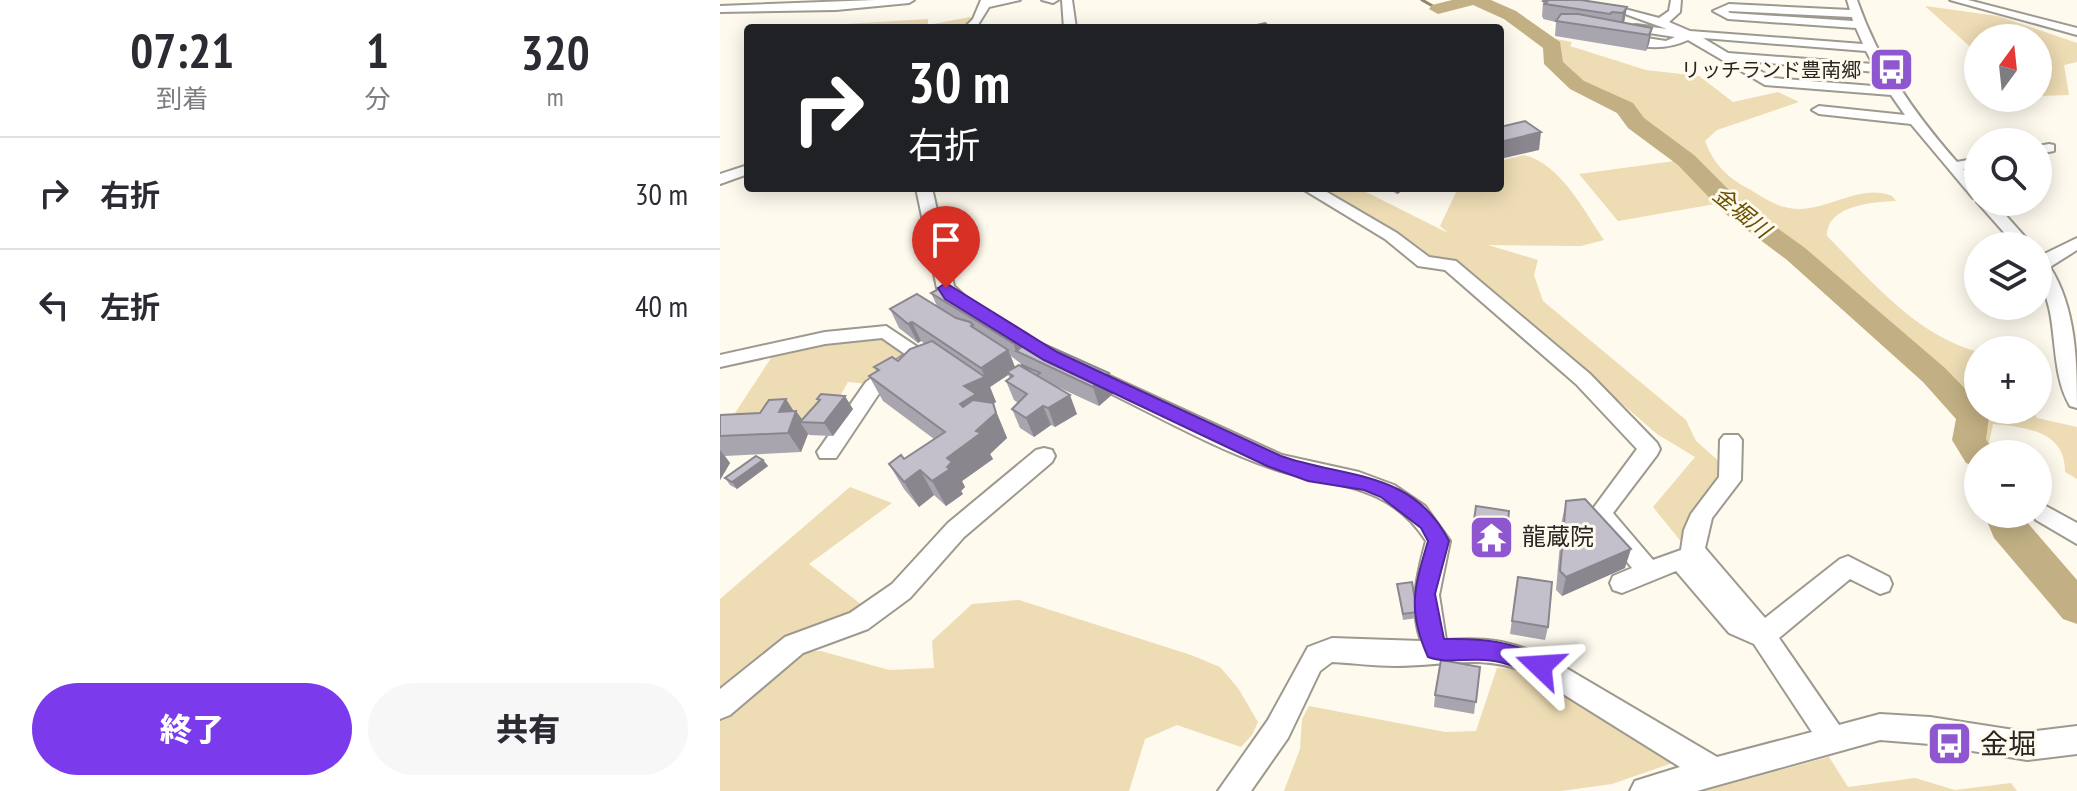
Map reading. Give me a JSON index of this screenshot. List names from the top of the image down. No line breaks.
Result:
{"water":["金堀川"],"places":{"bus stop":["リッチランド豊南郷","金堀"],"temple":["龍蔵院"]},"north":"top","page":{"eta":["07:21","到着","1","分","320","m"],"map_buttons":["+","−"],"turn":["30 m","右折"],"list":[{"name":"右折","value":"30 m"},{"name":"左折","value":"40 m"}],"buttons":["終了","共有"]}}
